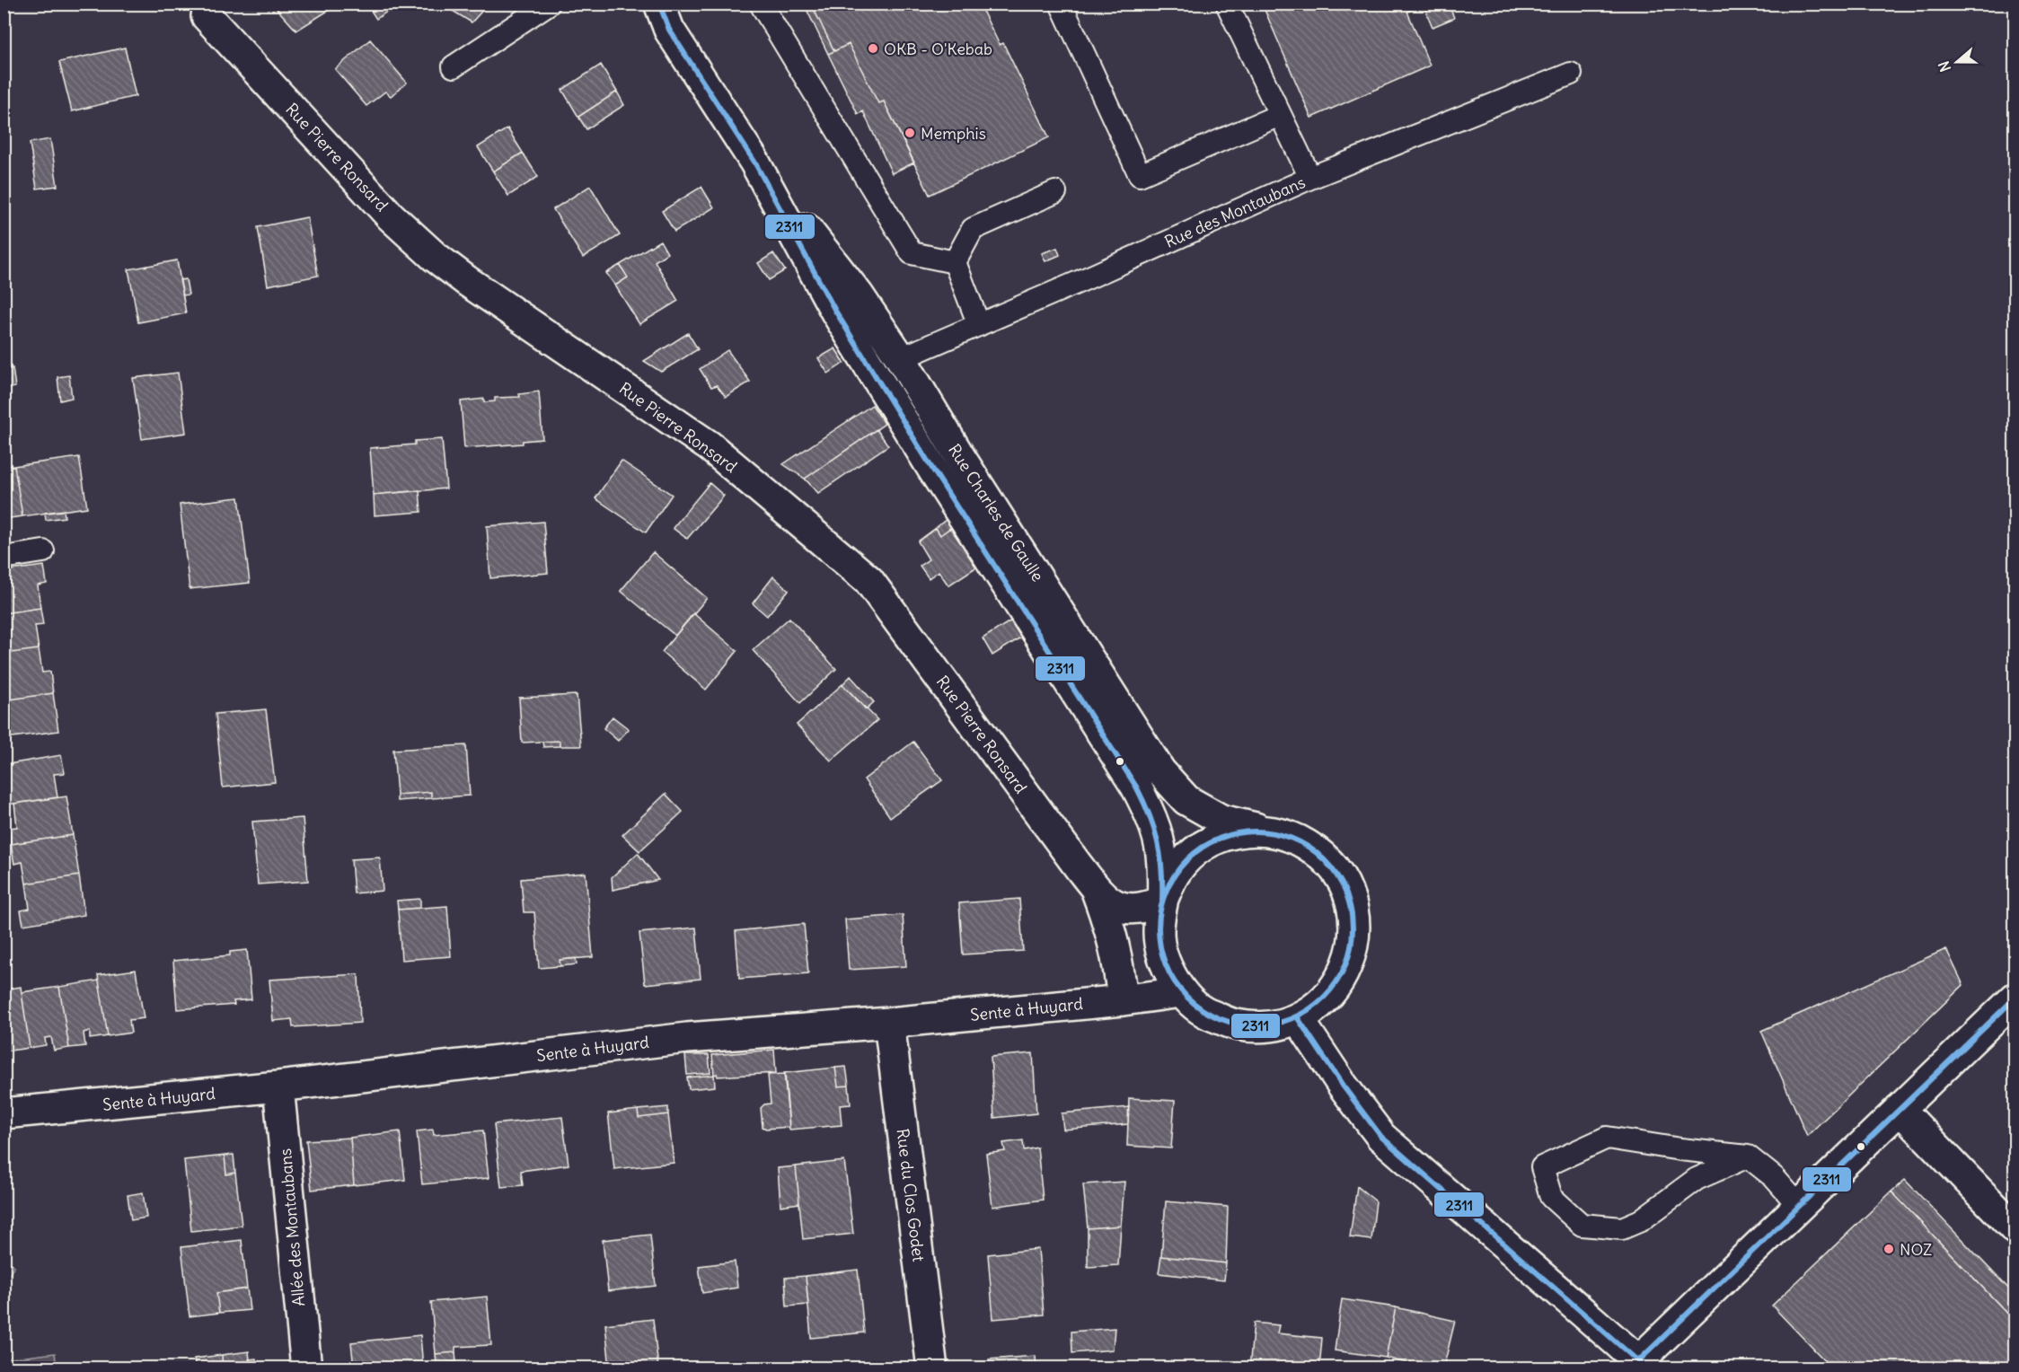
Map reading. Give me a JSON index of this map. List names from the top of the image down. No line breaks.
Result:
{"streets":{"street":["Rue Pierre Ronsard","Rue Charles de Gaulle","Sente à Huyard","Rue du Clos Godet","Allée des Montaubans"],"lane":["Rue des Montaubans"]},"crossings":[["Rue Pierre Ronsard","Rue Charles de Gaulle"],["Rue Pierre Ronsard","Sente à Huyard"],["Rue des Montaubans","Rue Charles de Gaulle"],["Rue Charles de Gaulle","Sente à Huyard"],["Sente à Huyard","Rue du Clos Godet"],["Sente à Huyard","Allée des Montaubans"]],"places":["OKB - O'Kebab","Memphis","NOZ"],"lines":["transit line 2311"],"north":"left"}
